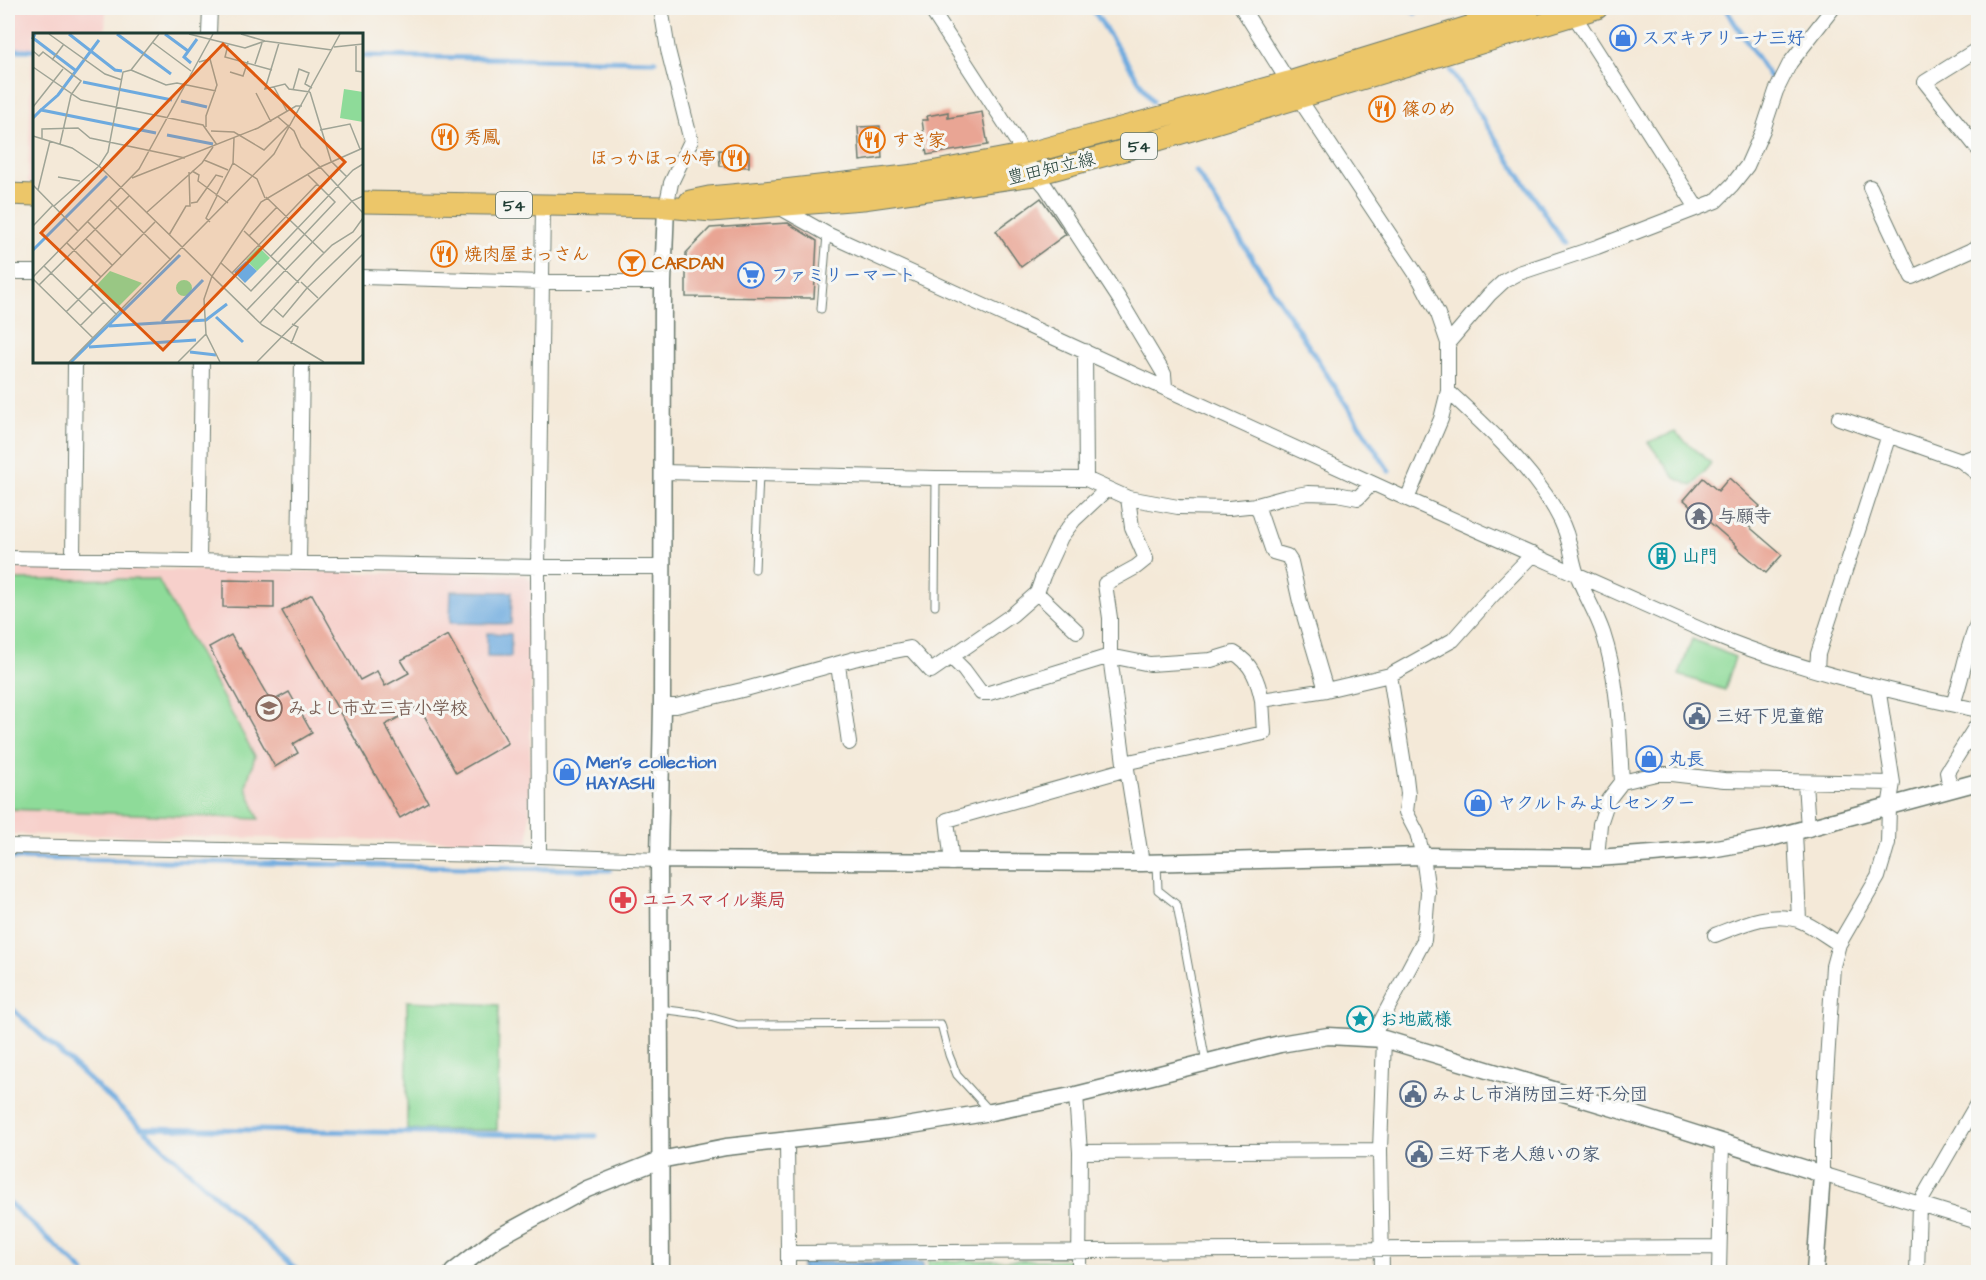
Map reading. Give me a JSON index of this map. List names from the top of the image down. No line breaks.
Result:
{"streets":{"main road":["54","豊田知立線"]},"places":{"shop":["スズキアリーナ三好","丸長","Men's collection HAYASHI","ヤクルトみよしセンター"],"restaurant":["篠のめ","秀鳳","すき家","ほっかほっか亭","焼肉屋まっさん"],"bar":["CARDAN"],"supermarket":["ファミリーマート"],"temple":["与願寺"],"building":["山門"],"school or university":["みよし市立三吉小学校"],"public building":["三好下児童館","みよし市消防団三好下分団","三好下老人憩いの家"],"pharmacy":["ユニスマイル薬局"],"place":["お地蔵様"]}}
